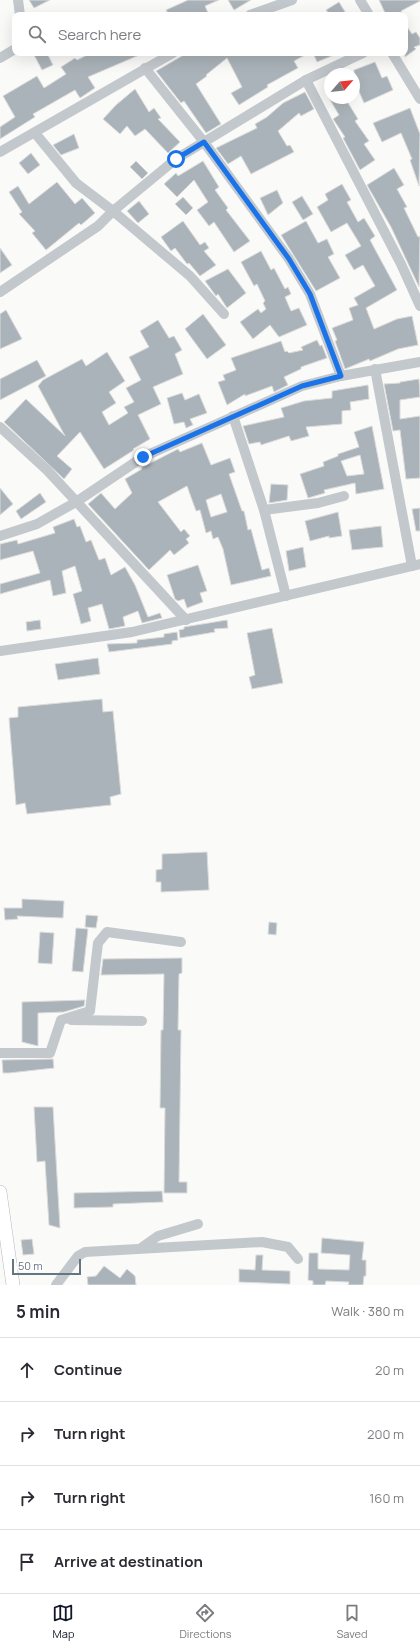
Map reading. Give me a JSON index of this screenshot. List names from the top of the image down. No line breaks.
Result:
{"scale_bar":"50 m","north":"top right","page":{"search":"Search here","scale":"50 m","heading":["5 min","Walk · 380 m"],"list":[["Continue","20 m"],["Turn right","200 m"],["Turn right","160 m"],"Arrive at destination"],"nav":["Map","Directions","Saved"]}}
